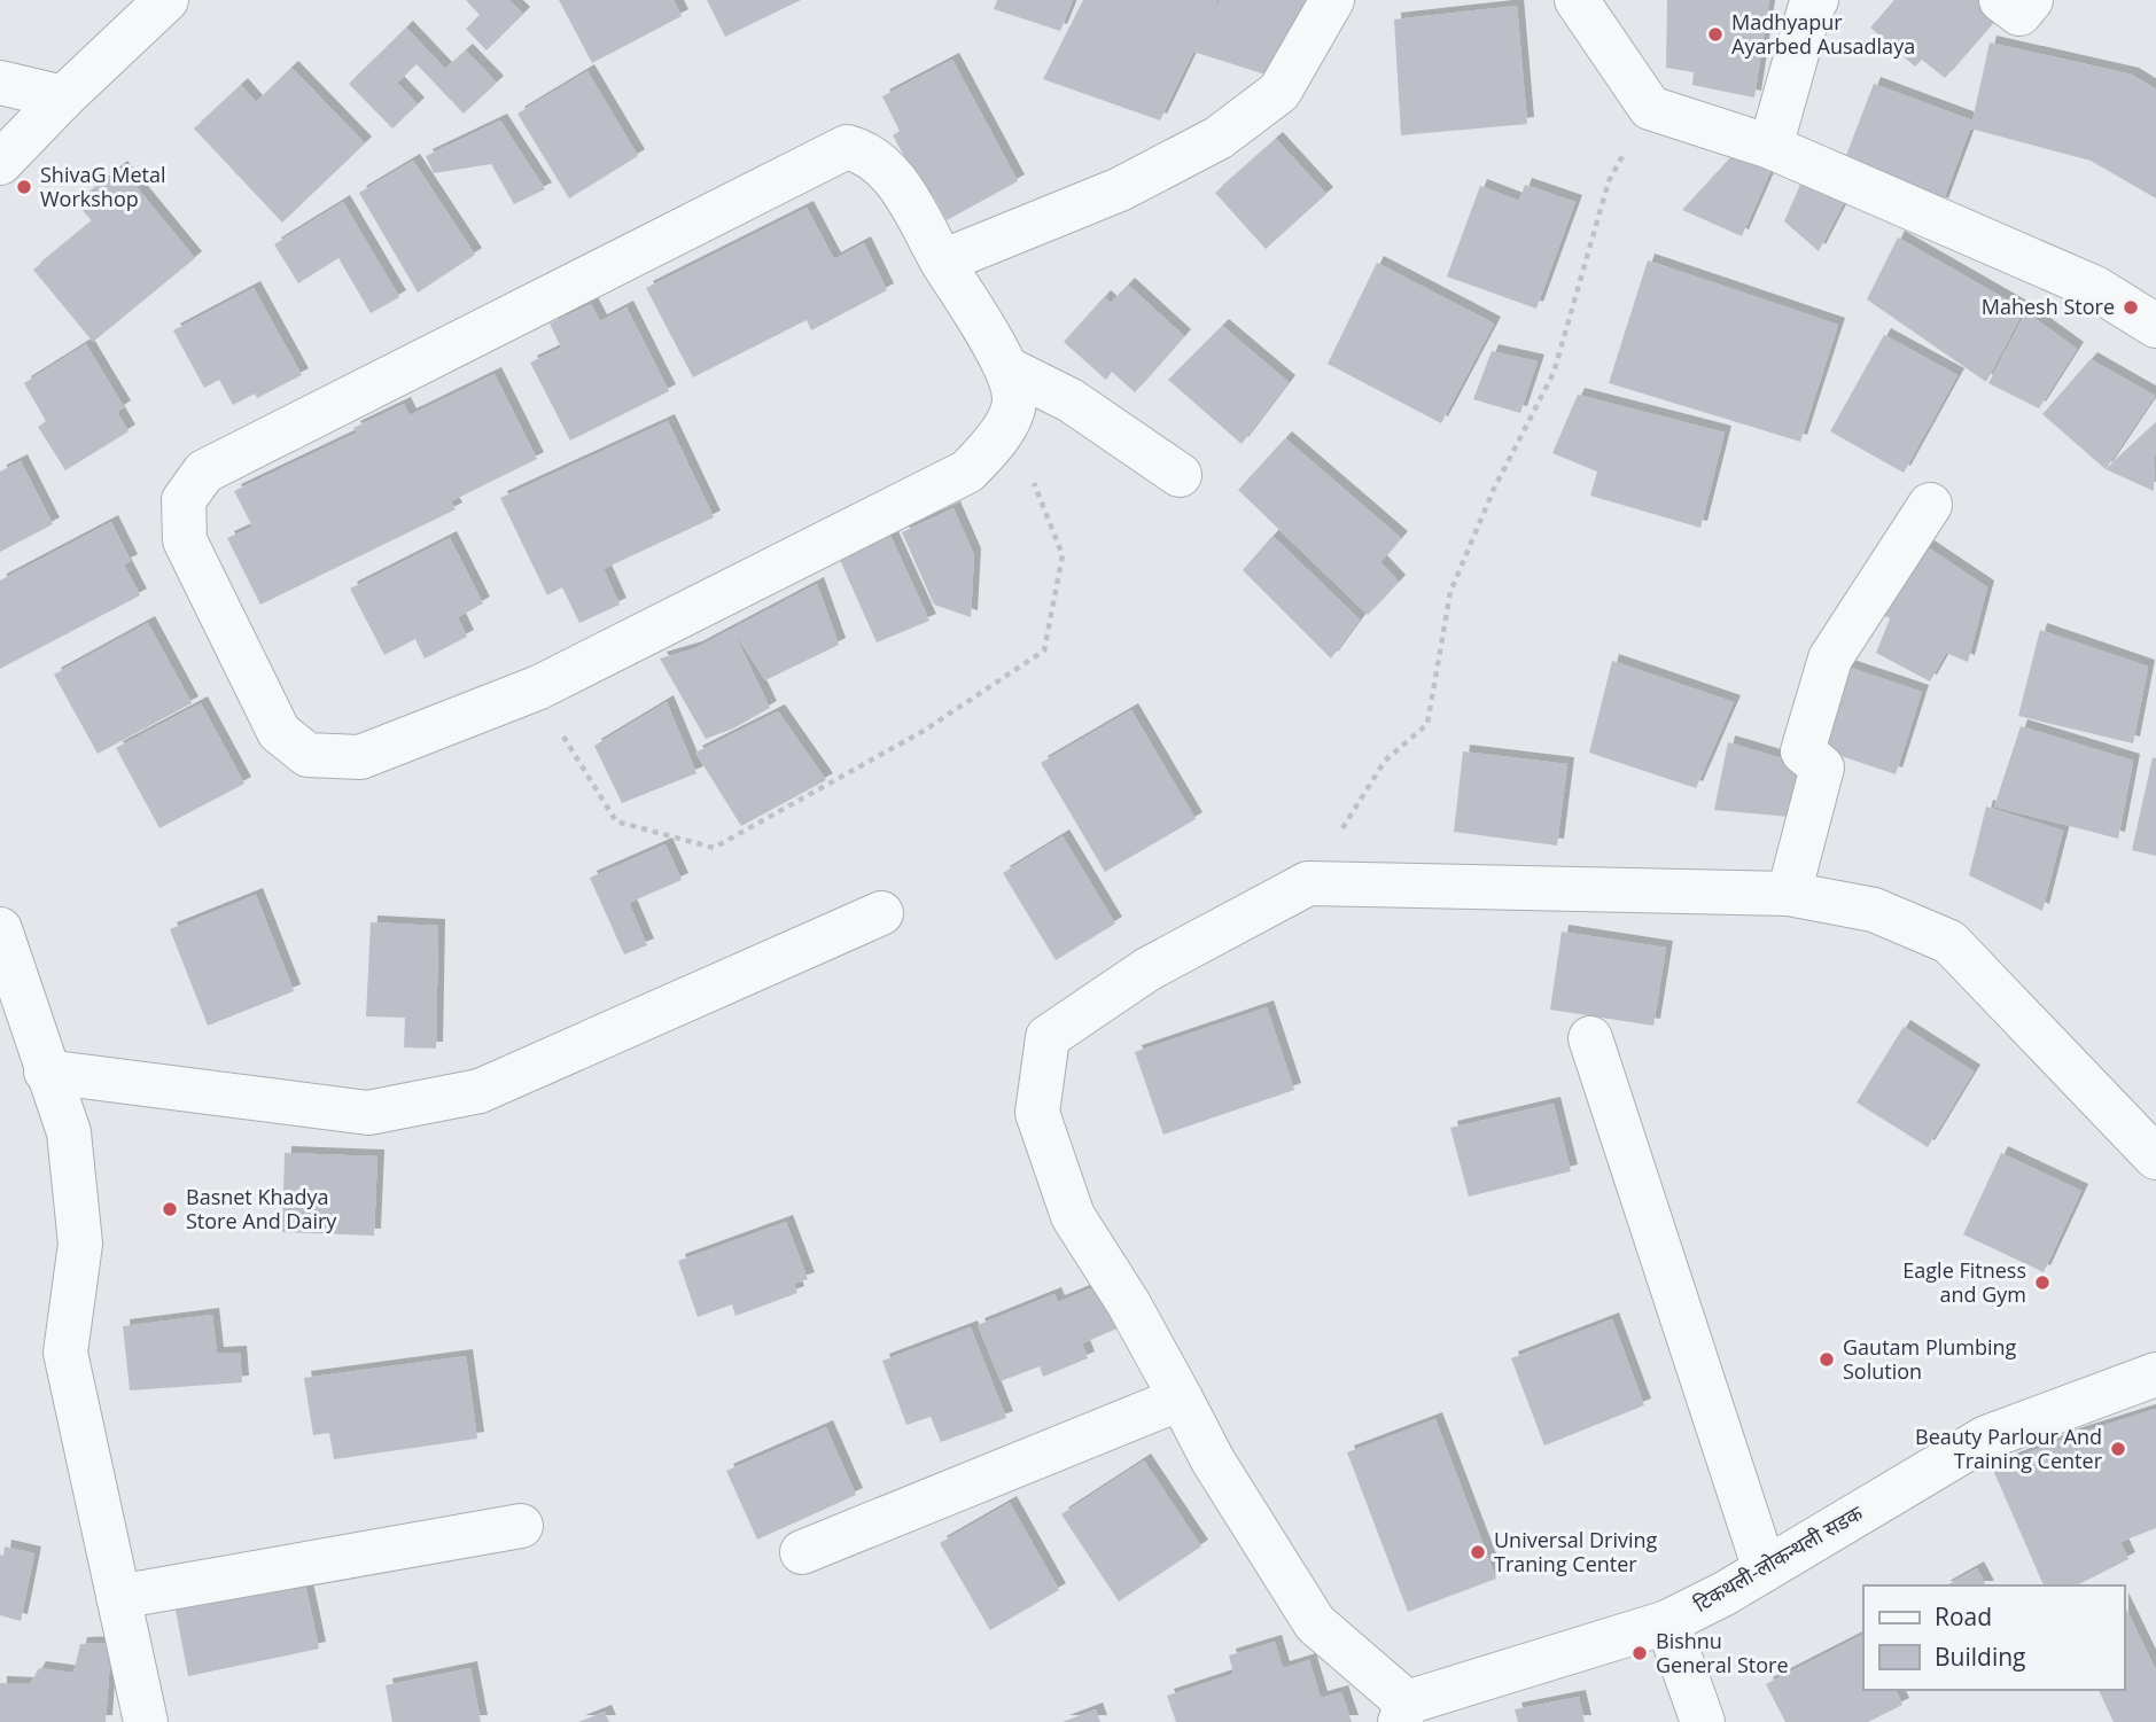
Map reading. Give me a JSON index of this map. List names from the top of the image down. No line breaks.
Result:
{"streets":{"street":["टिकथली-लोकन्थली सडक"]},"places":["Madhyapur Ayarbed Ausadlaya","ShivaG Metal Workshop","Mahesh Store","Basnet Khadya Store And Dairy","Eagle Fitness and Gym","Gautam Plumbing Solution","Beauty Parlour And Training Center","Universal Driving Traning Center","Bishnu General Store"],"legend":["Road","Building"]}
